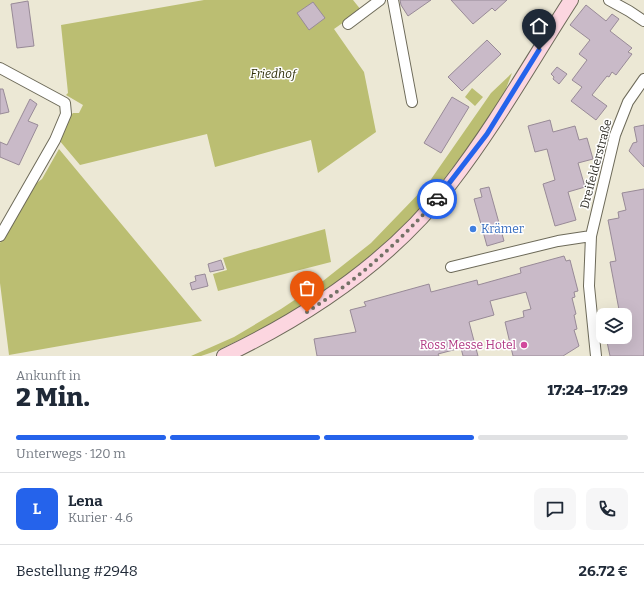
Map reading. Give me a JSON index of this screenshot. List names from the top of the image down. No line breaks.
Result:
{"streets":{"street":["Dreifelderstraße"]},"parks":["Friedhof"],"places":["Krämer","Ross Messe Hotel"],"page":{"heading":["2 Min.","Ankunft in","17:24–17:29"],"panel":["Lena","Kurier · 4.6","Bestellung #2948","26.72 €"],"bar":"Unterwegs · 120 m","round":"L"}}
